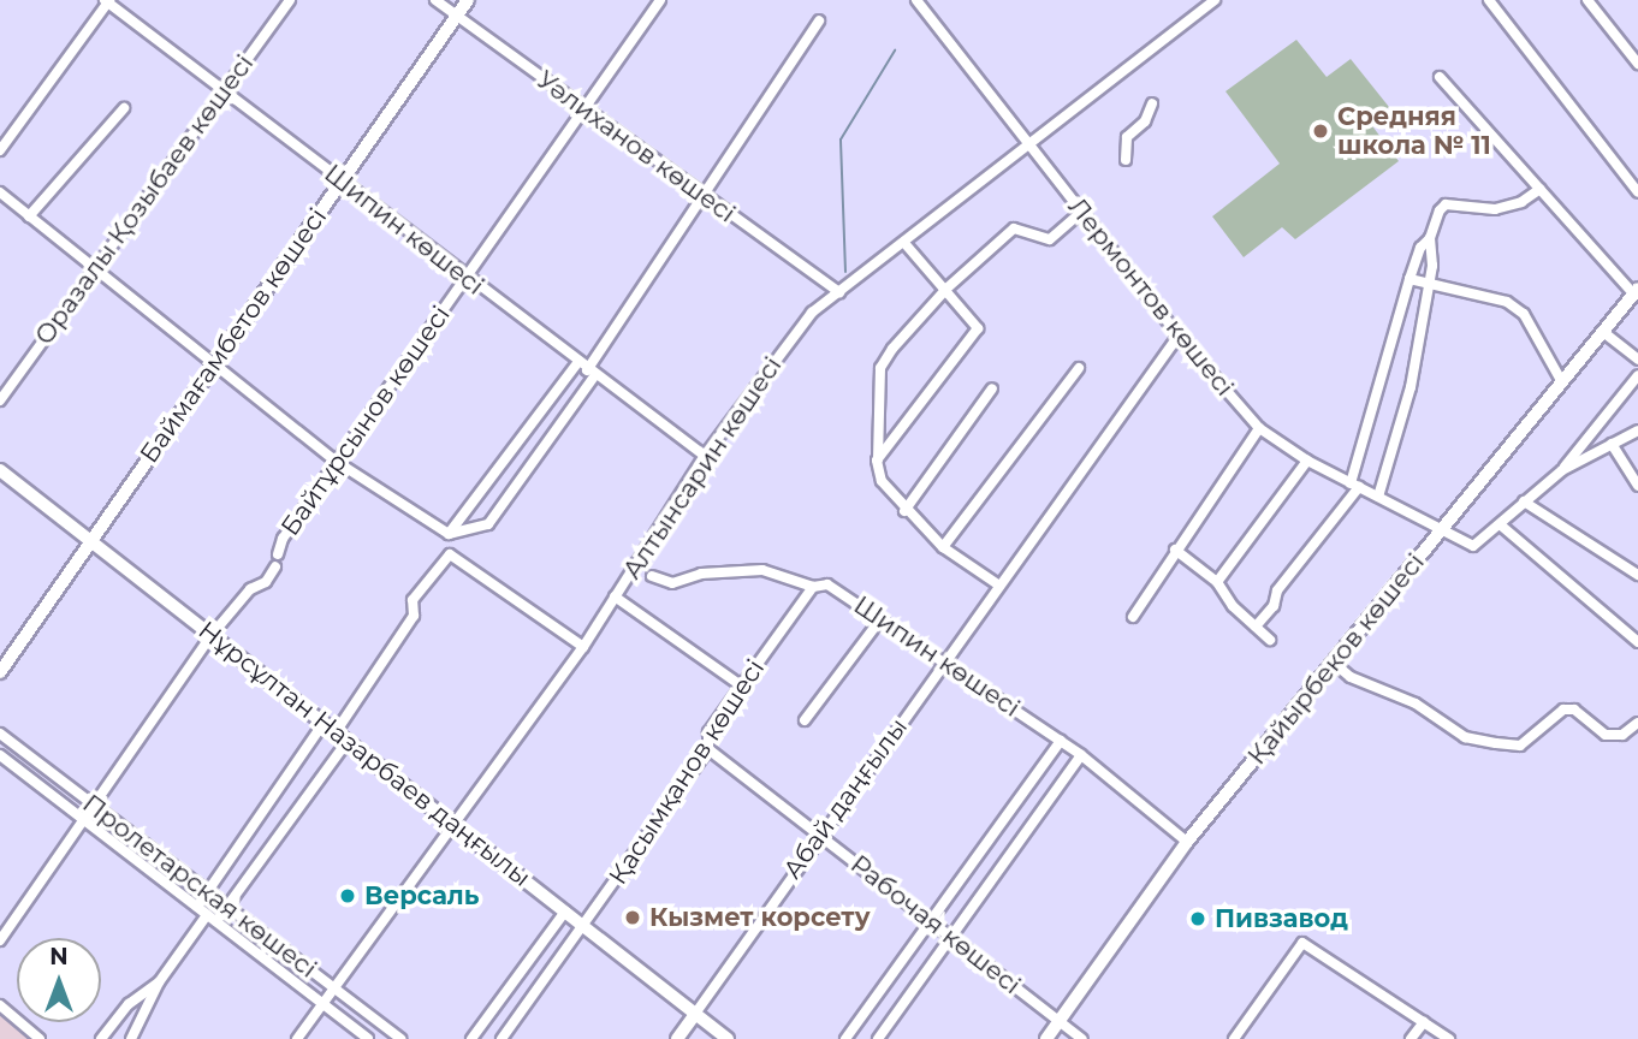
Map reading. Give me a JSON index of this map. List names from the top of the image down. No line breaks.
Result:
{"streets":{"main road":["Баймағамбетов көшесі","Қайырбеков көшесі","Нұрсұлтан Назарбаев даңғылы","Абай даңғылы"],"street":["Уәлиханов көшесі","Оразалы Қозыбаев көшесі","Шипин көшесі","Лермонтов көшесі","Байтұрсынов көшесі","Алтынсарин көшесі","Қасымқанов көшесі","Пролетарская көшесі","Рабочая көшесі"]},"crossings":[["Уәлиханов көшесі","Баймағамбетов көшесі"],["Уәлиханов көшесі","Байтұрсынов көшесі"],["Уәлиханов көшесі","Алтынсарин көшесі"],["Оразалы Қозыбаев көшесі","Шипин көшесі"],["Шипин көшесі","Баймағамбетов көшесі"],["Шипин көшесі","Байтұрсынов көшесі"],["Шипин көшесі","Алтынсарин көшесі"],["Шипин көшесі","Қайырбеков көшесі"],["Шипин көшесі","Қасымқанов көшесі"],["Шипин көшесі","Абай даңғылы"],["Лермонтов көшесі","Алтынсарин көшесі"],["Лермонтов көшесі","Қайырбеков көшесі"],["Лермонтов көшесі","Абай даңғылы"],["Баймағамбетов көшесі","Нұрсұлтан Назарбаев даңғылы"],["Байтұрсынов көшесі","Нұрсұлтан Назарбаев даңғылы"],["Байтұрсынов көшесі","Пролетарская көшесі"],["Алтынсарин көшесі","Нұрсұлтан Назарбаев даңғылы"],["Алтынсарин көшесі","Пролетарская көшесі"],["Қайырбеков көшесі","Рабочая көшесі"],["Нұрсұлтан Назарбаев даңғылы","Қасымқанов көшесі"],["Нұрсұлтан Назарбаев даңғылы","Абай даңғылы"],["Қасымқанов көшесі","Рабочая көшесі"],["Абай даңғылы","Рабочая көшесі"]],"places":["Средняя школа № 11","Версаль","Кызмет корсету","Пивзавод"],"north":"top"}
